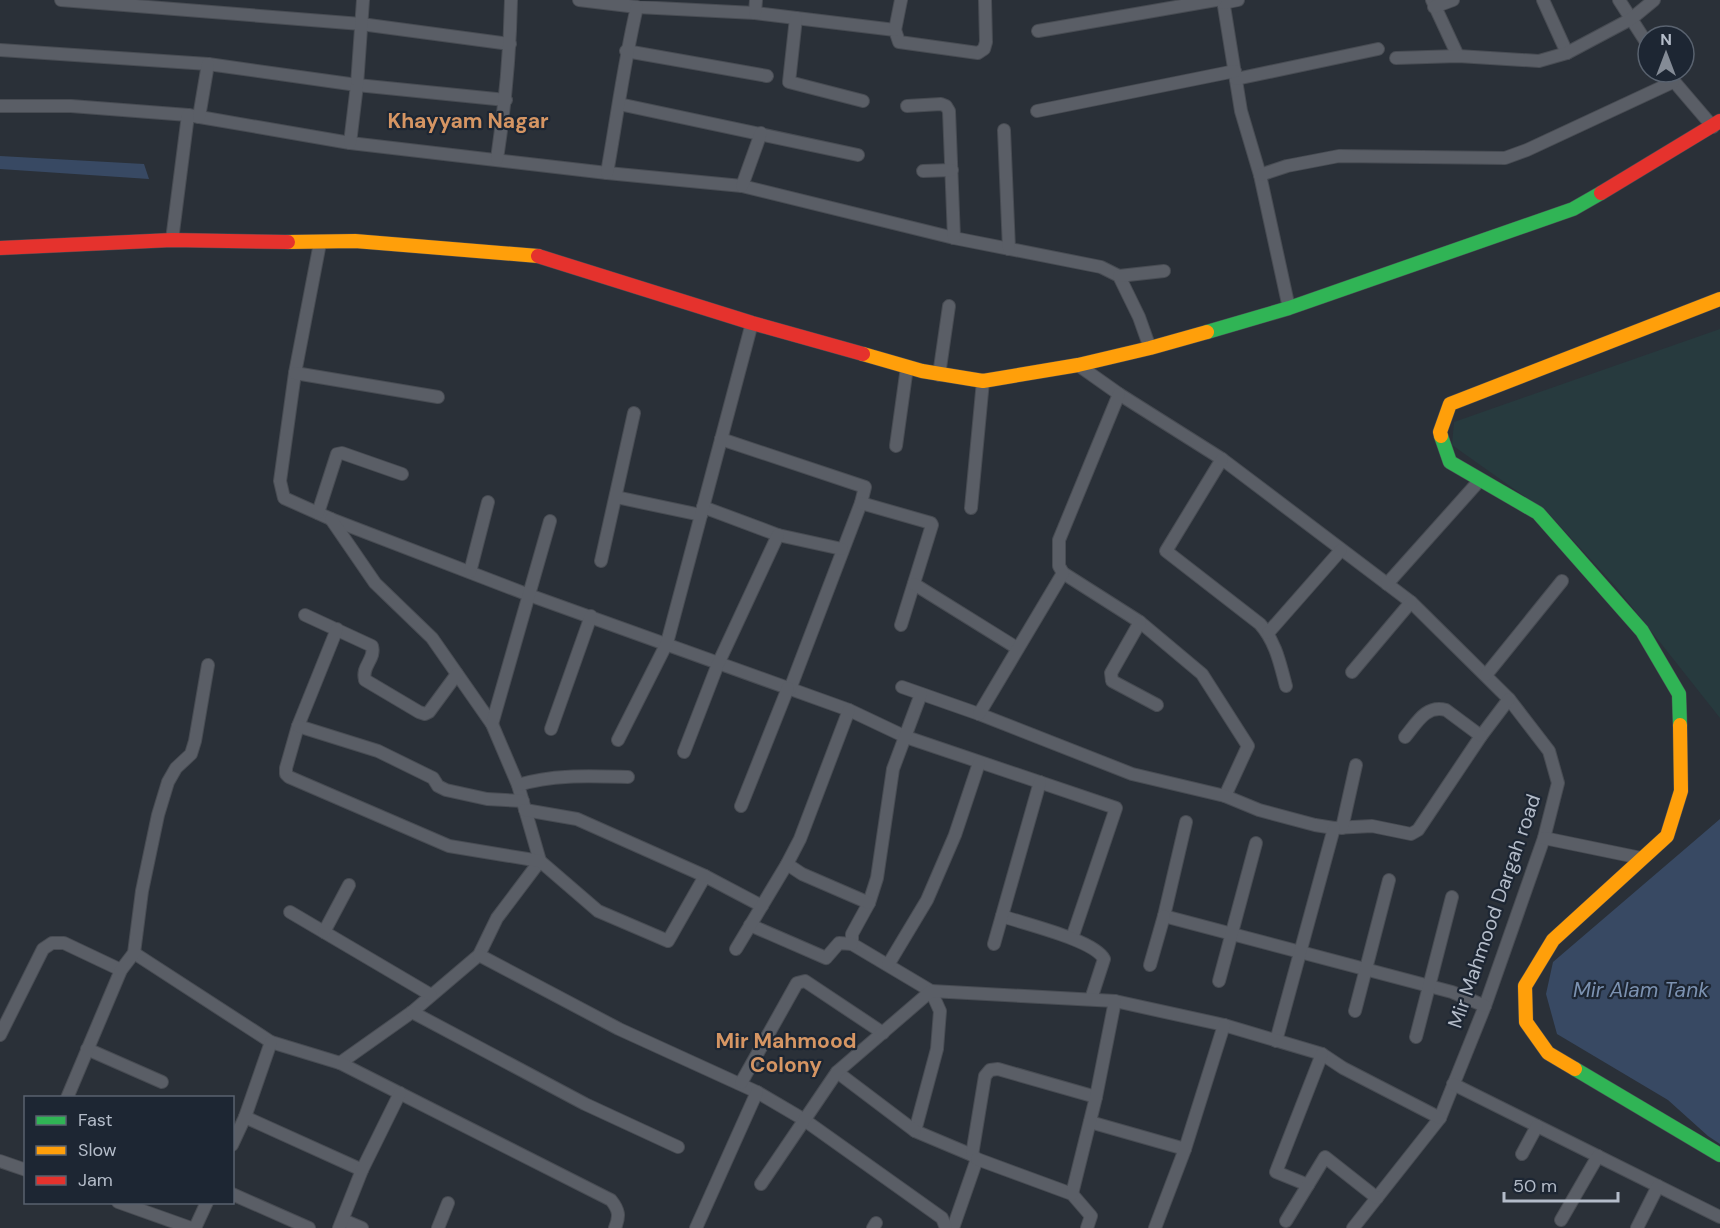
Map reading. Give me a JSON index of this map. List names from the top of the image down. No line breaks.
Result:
{"streets":{"street":["Mir Mahmood Dargah road"]},"districts":["Khayyam Nagar","Mir Mahmood Colony"],"water":["Mir Alam Tank"],"legend":["Fast","Slow","Jam"],"scale_bar":"50 m","north":"top"}
